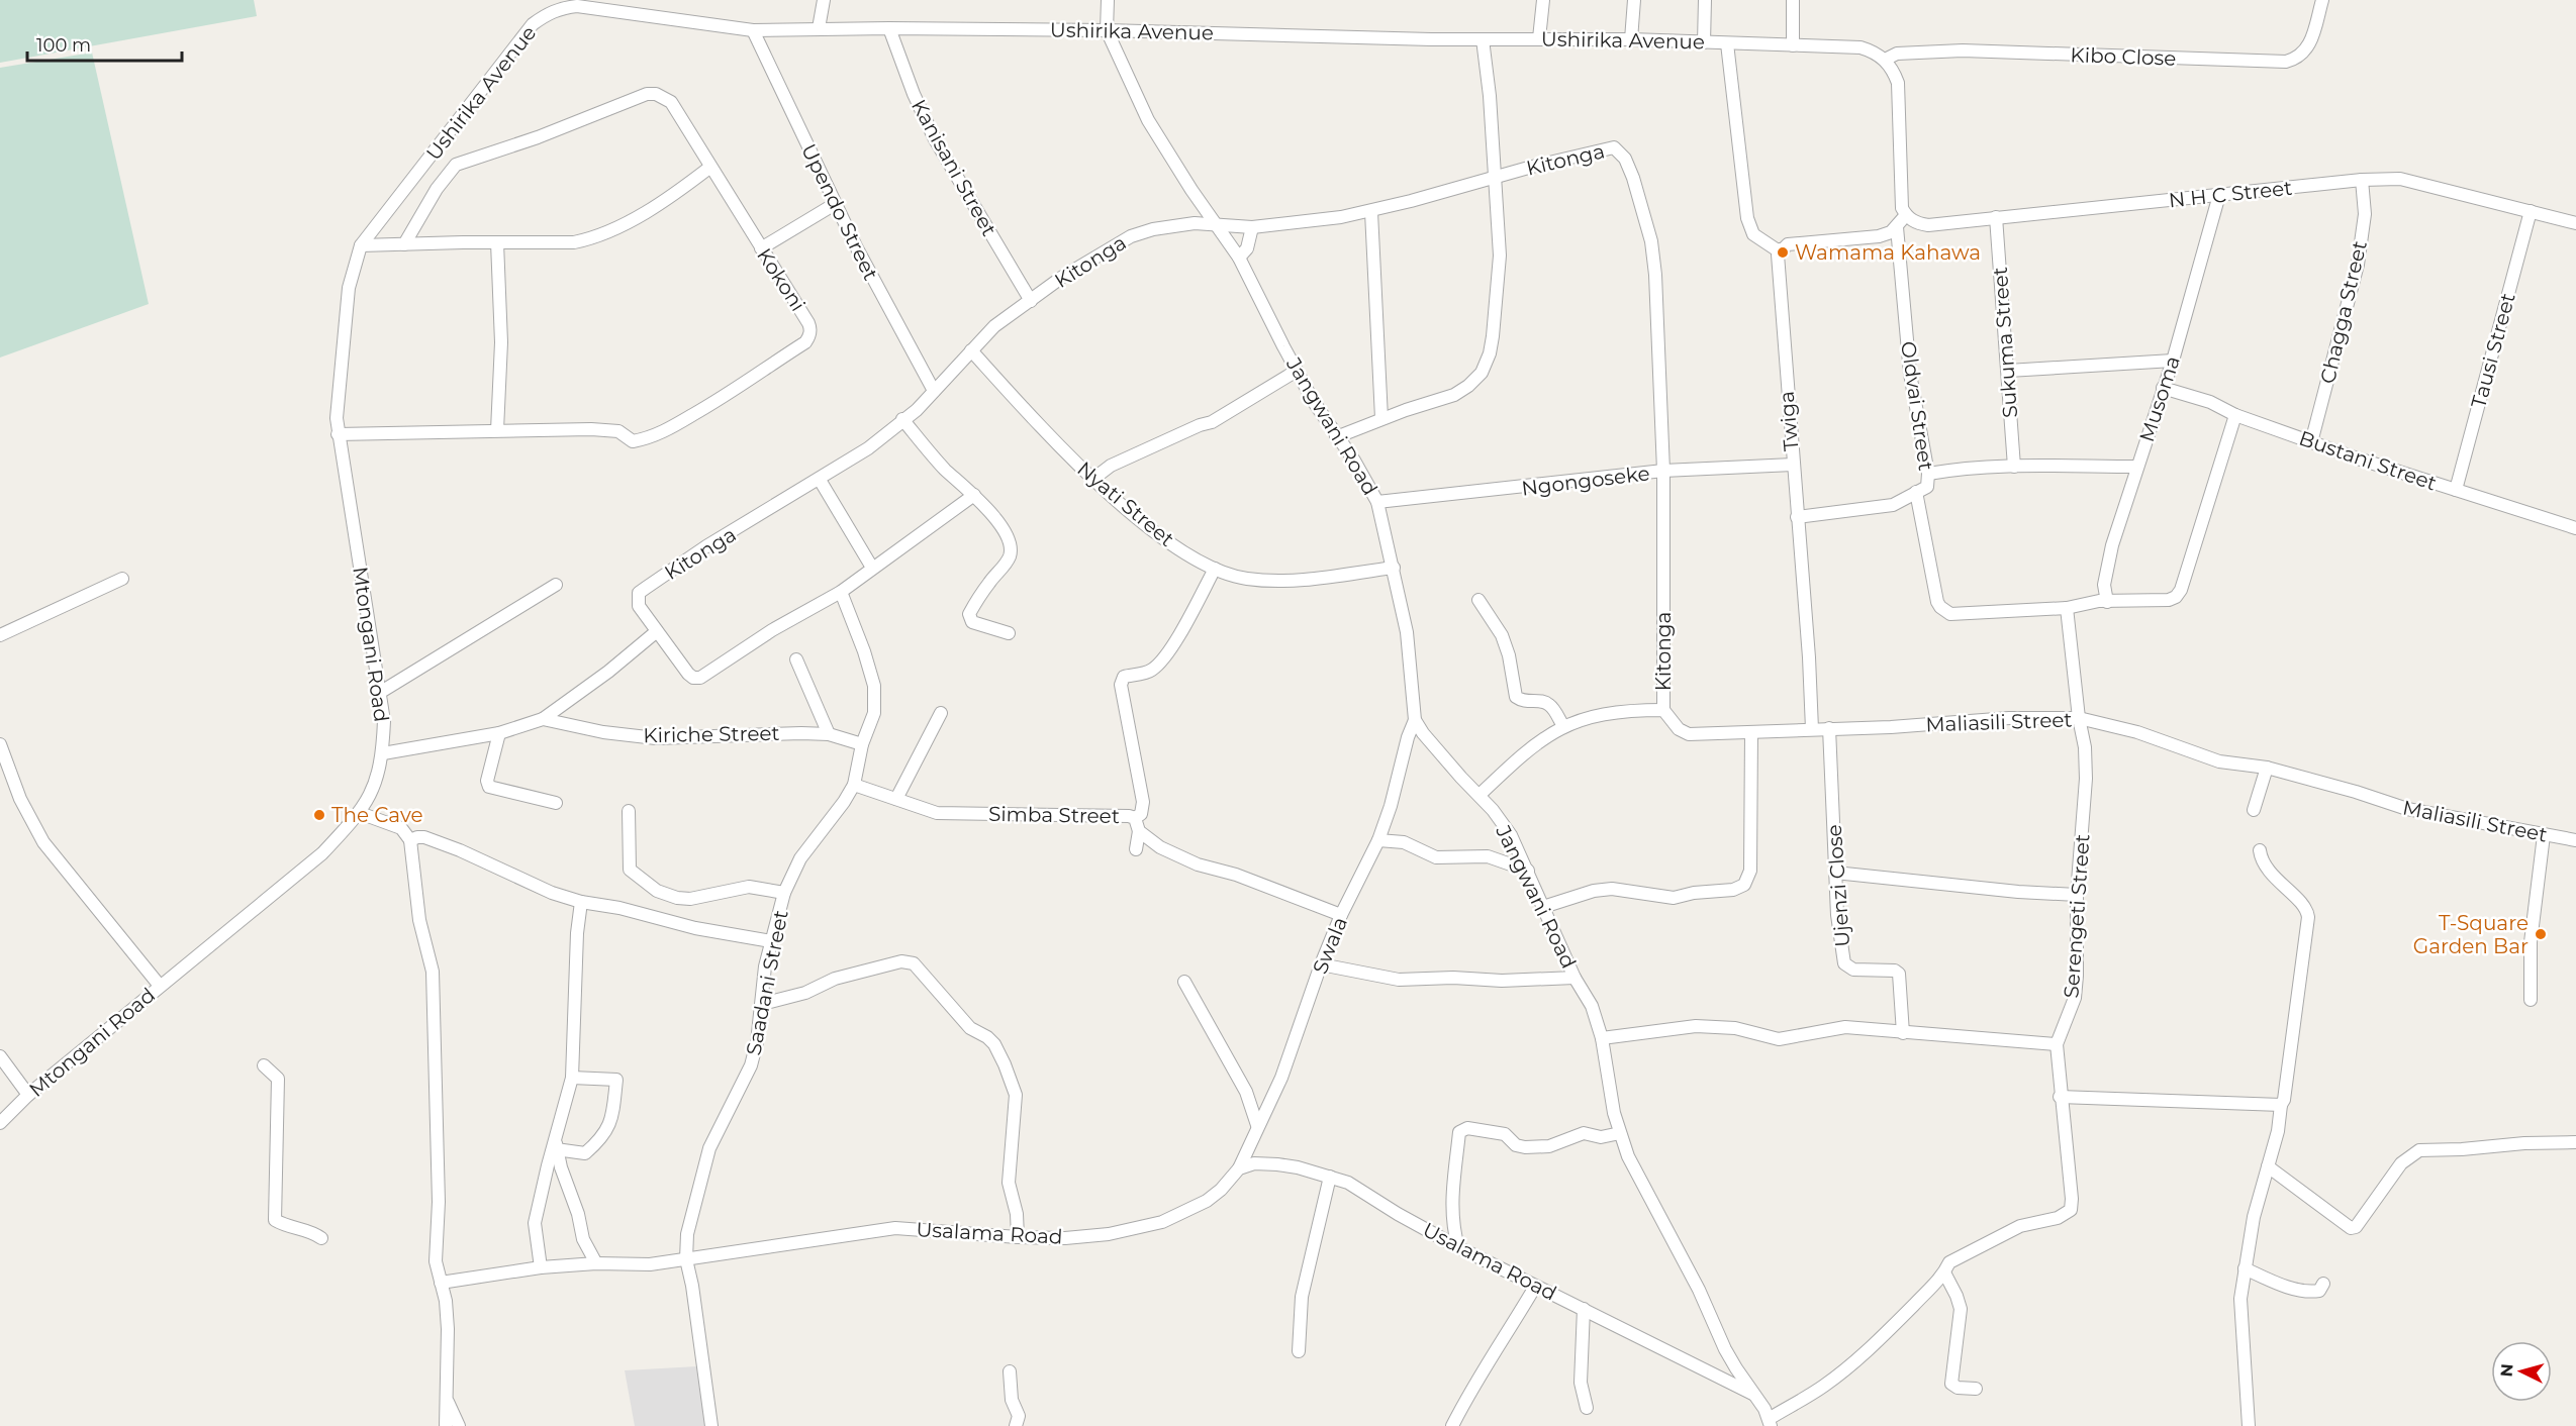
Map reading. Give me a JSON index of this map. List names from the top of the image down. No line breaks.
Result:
{"streets":{"street":["Ushirika Avenue","Kibo Close","Kitonga","Kanisani Street","N H C Street","Upendo Street","Kokoni","Chagga Street","Sukuma Street","Tausi Street","Musoma","Oldvai Street","Twiga","Jangwani Road","Bustani Street","Ngongoseke","Nyati Street","Mtongani Road","Maliasili Street","Kiriche Street","Simba Street","Ujenzi Close","Serengeti Street","Swala","Saadani Street","Usalama Road"]},"crossings":[["Ushirika Avenue","Kibo Close"],["Ushirika Avenue","Kanisani Street"],["Ushirika Avenue","Upendo Street"],["Ushirika Avenue","Jangwani Road"],["Ushirika Avenue","Mtongani Road"],["Kitonga","Kanisani Street"],["Kitonga","Upendo Street"],["Kitonga","Jangwani Road"],["Kitonga","Ngongoseke"],["Kitonga","Nyati Street"],["Kitonga","Maliasili Street"],["Kitonga","Saadani Street"],["N H C Street","Chagga Street"],["N H C Street","Sukuma Street"],["N H C Street","Tausi Street"],["N H C Street","Musoma"],["Kokoni","Mtongani Road"],["Chagga Street","Bustani Street"],["Tausi Street","Bustani Street"],["Musoma","Bustani Street"],["Oldvai Street","Twiga"],["Twiga","Ngongoseke"],["Twiga","Maliasili Street"],["Jangwani Road","Ngongoseke"],["Jangwani Road","Nyati Street"],["Jangwani Road","Serengeti Street"],["Jangwani Road","Swala"],["Jangwani Road","Usalama Road"],["Mtongani Road","Kiriche Street"],["Maliasili Street","Ujenzi Close"],["Maliasili Street","Serengeti Street"],["Kiriche Street","Saadani Street"],["Simba Street","Swala"],["Simba Street","Saadani Street"],["Swala","Usalama Road"],["Saadani Street","Usalama Road"]],"places":["Wamama Kahawa","The Cave","T-Square Garden Bar"],"scale_bar":"100 m","north":"left"}
